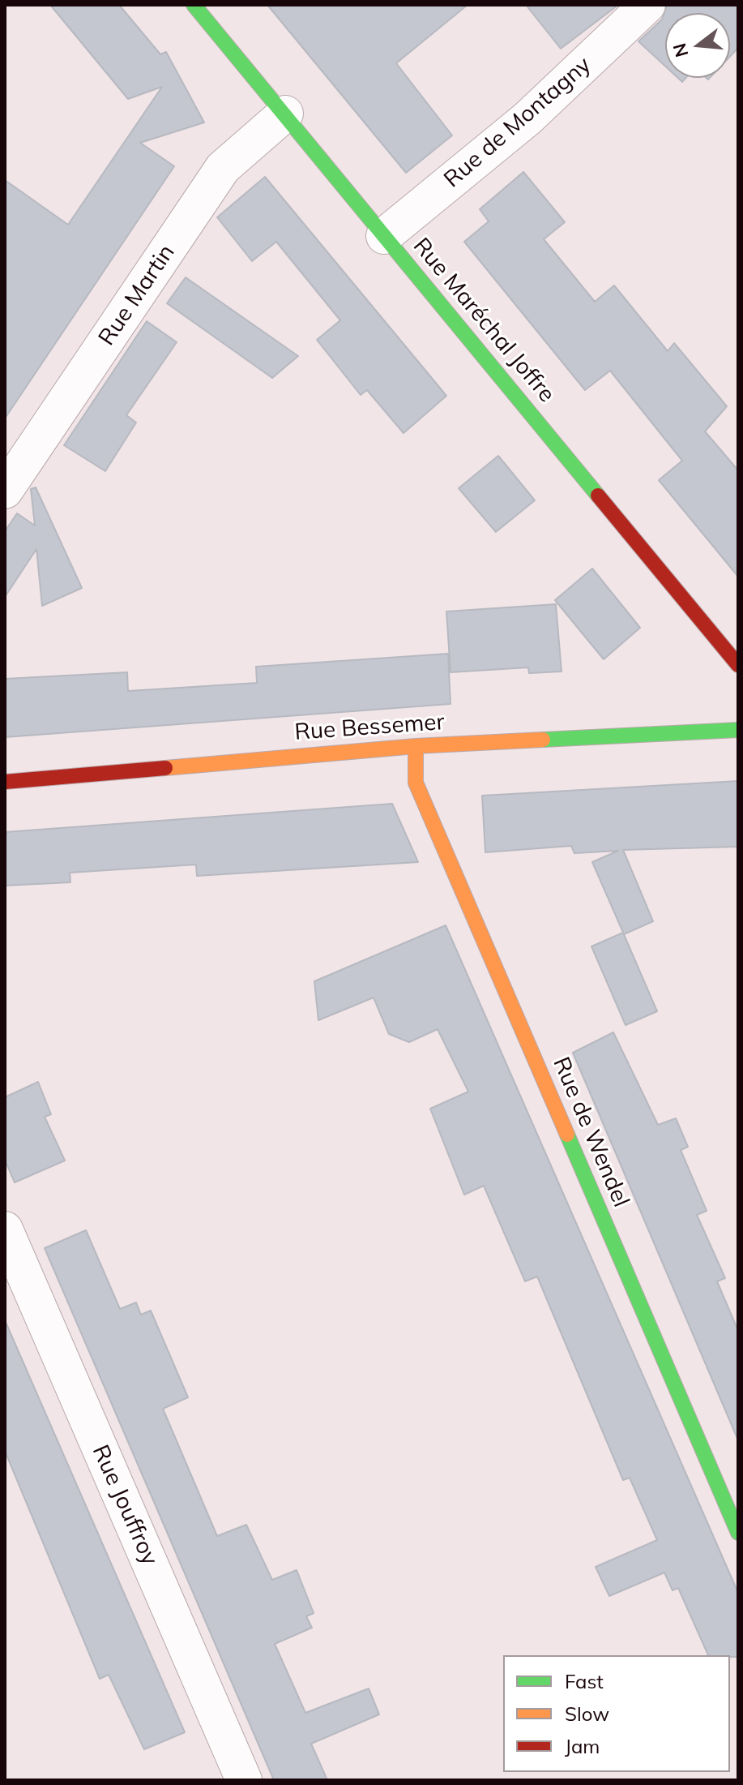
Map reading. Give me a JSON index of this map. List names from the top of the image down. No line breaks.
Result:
{"streets":{"street":["Rue de Montagny","Rue Martin","Rue Maréchal Joffre","Rue Bessemer","Rue de Wendel","Rue Jouffroy"]},"crossings":[["Rue de Montagny","Rue Maréchal Joffre"],["Rue Martin","Rue Maréchal Joffre"],["Rue Bessemer","Rue de Wendel"]],"legend":["Fast","Slow","Jam"],"north":"left"}
